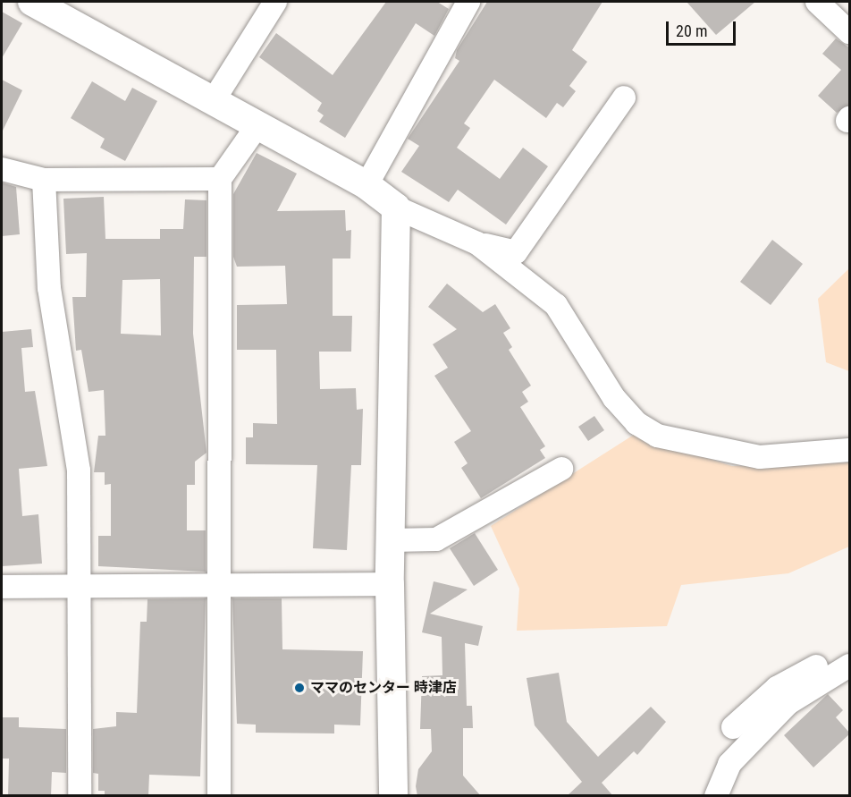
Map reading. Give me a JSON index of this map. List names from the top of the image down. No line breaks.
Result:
{"places":["ママのセンター 時津店"],"scale_bar":"20 m"}
